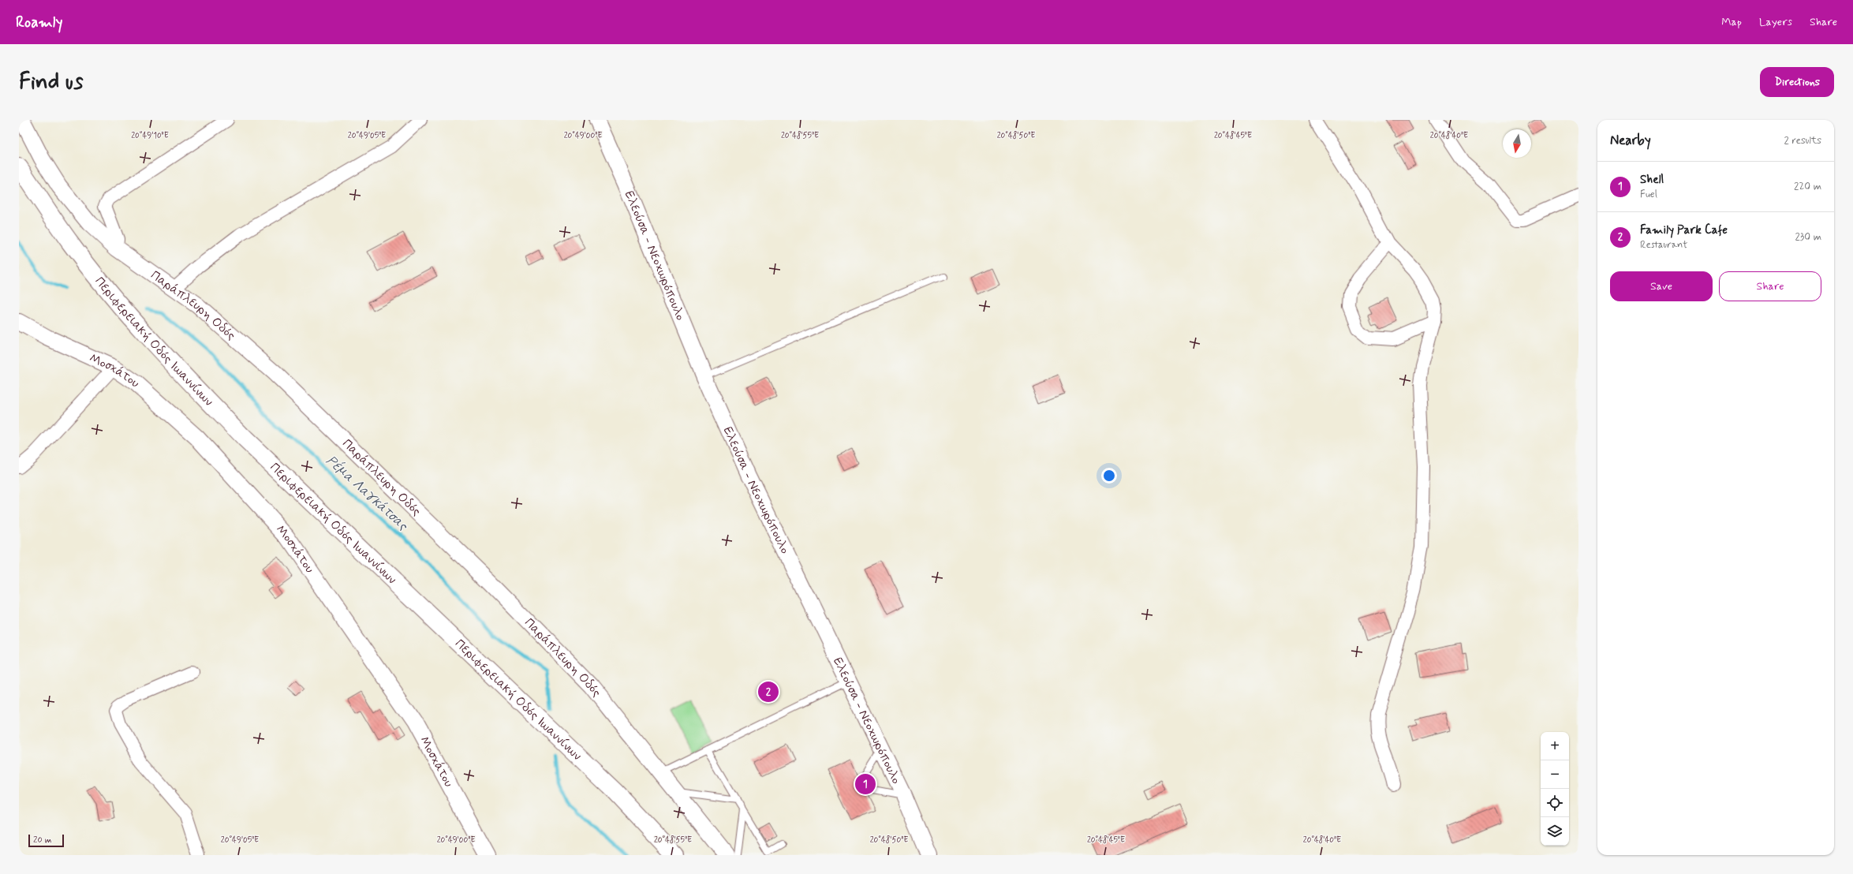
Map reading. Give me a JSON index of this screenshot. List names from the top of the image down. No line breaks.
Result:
{"streets":{"highway":["Περιφερειακή Οδός Ιωαννίνων"],"street":["Ελεούσα - Νεοχωρόπουλο","Παράπλευρη Οδός","Μοσχάτου"]},"water":["Ρέμα Λαγκάτσας"],"scale_bar":"20 m","north":"bottom","page":{"header":"Roamly","nav":["Map","Layers","Share"],"buttons":["Directions",["Save","Share"]],"title":"Find us","heading":["Nearby","2 results"],"list":[{"mark":"1","name":"Shell","note":"Fuel","value":"220 m"},{"mark":"2","name":"Family Park Cafe","note":"Restaurant","value":"230 m"}],"pins":["2","1"],"map_buttons":["+","−"],"scale":"20 m"},"coordinates":["20°49'10\"E","20°49'05\"E","20°49'00\"E","20°48'55\"E","20°48'50\"E","20°48'45\"E","20°48'40\"E"]}
